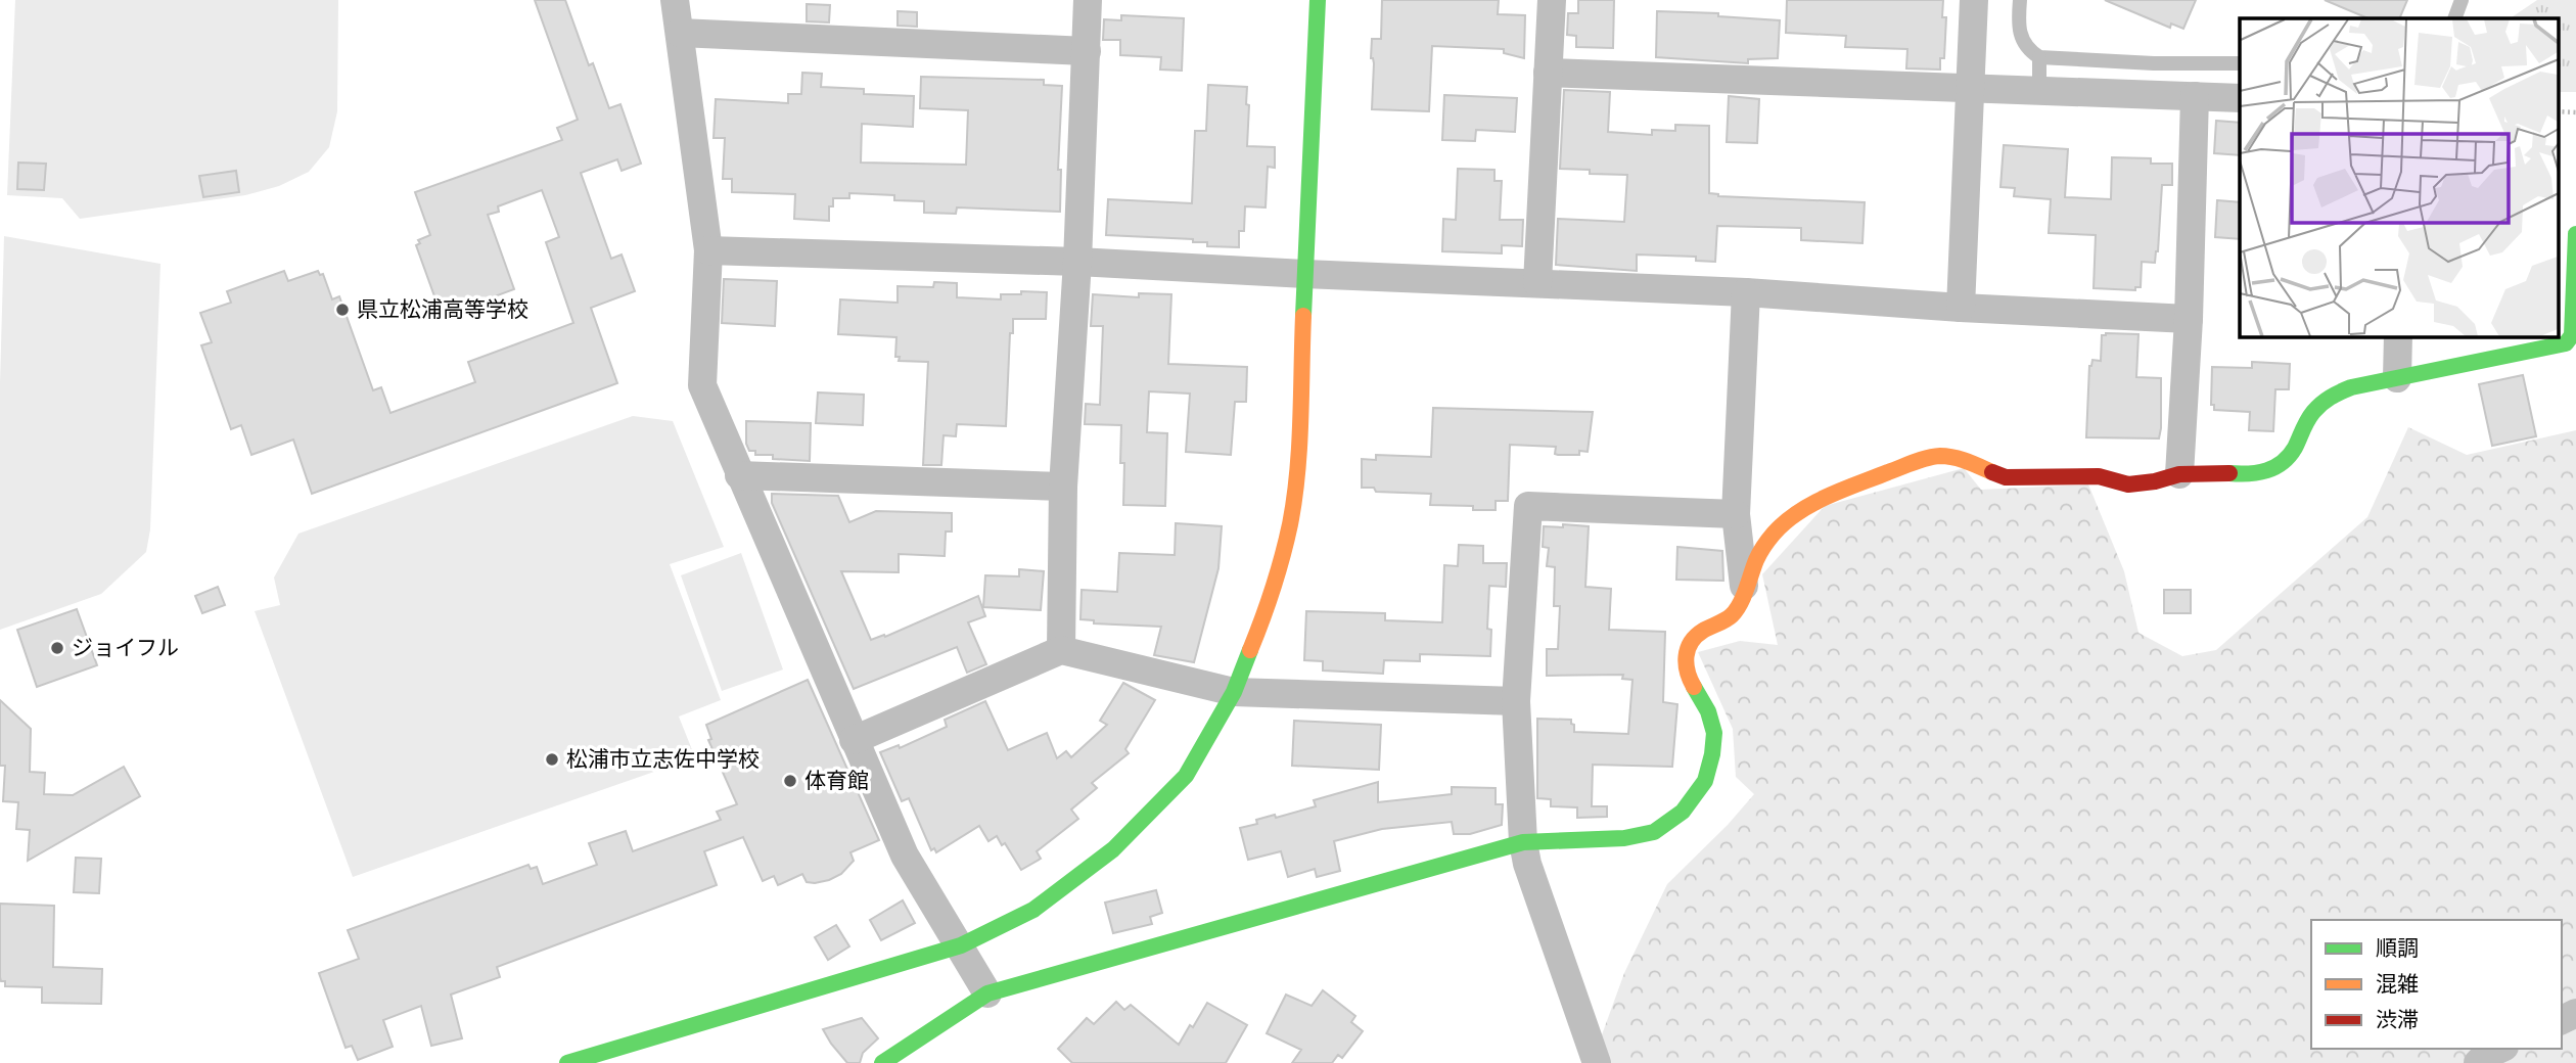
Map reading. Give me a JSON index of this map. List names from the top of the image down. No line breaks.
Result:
{"places":["県立松浦高等学校","ジョイフル","松浦市立志佐中学校","体育館"],"legend":["順調","混雑","渋滞"]}
